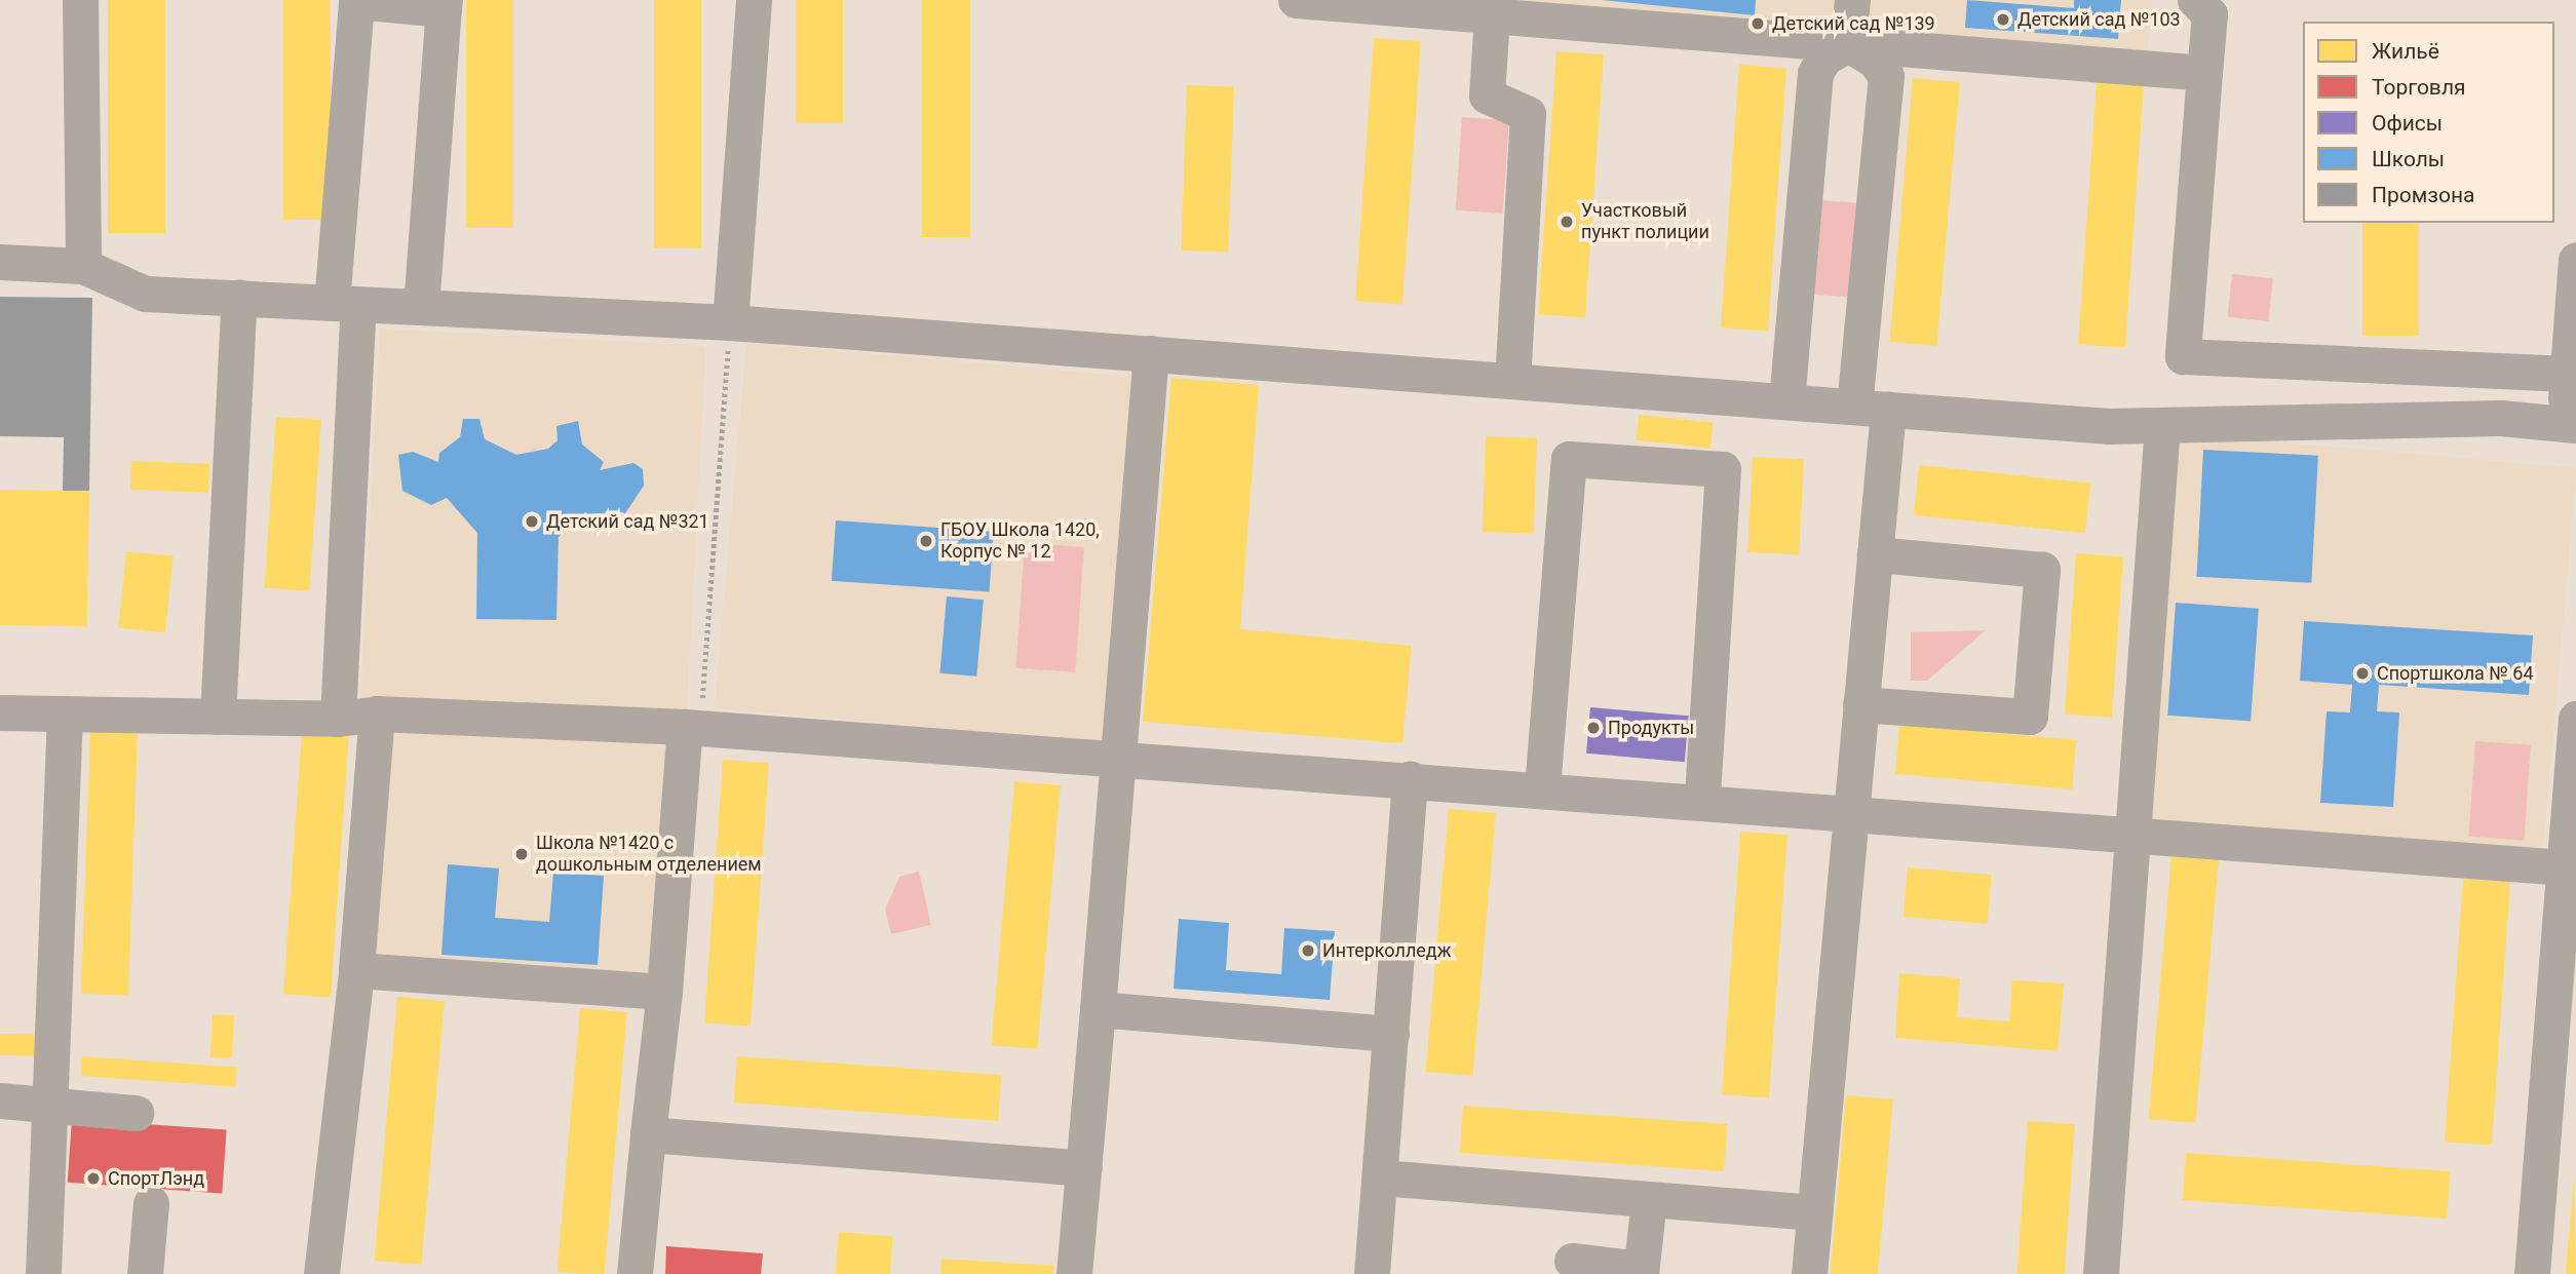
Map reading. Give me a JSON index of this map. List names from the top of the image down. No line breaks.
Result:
{"places":["Детский сад №103","Детский сад №139","Участковый пункт полиции","Детский сад №321","ГБОУ Школа 1420, Корпус № 12","Спортшкола № 64","Продукты","Школа №1420 с дошкольным отделением","Интерколледж","СпортЛэнд"],"legend":["Жильё","Торговля","Офисы","Школы","Промзона"]}
